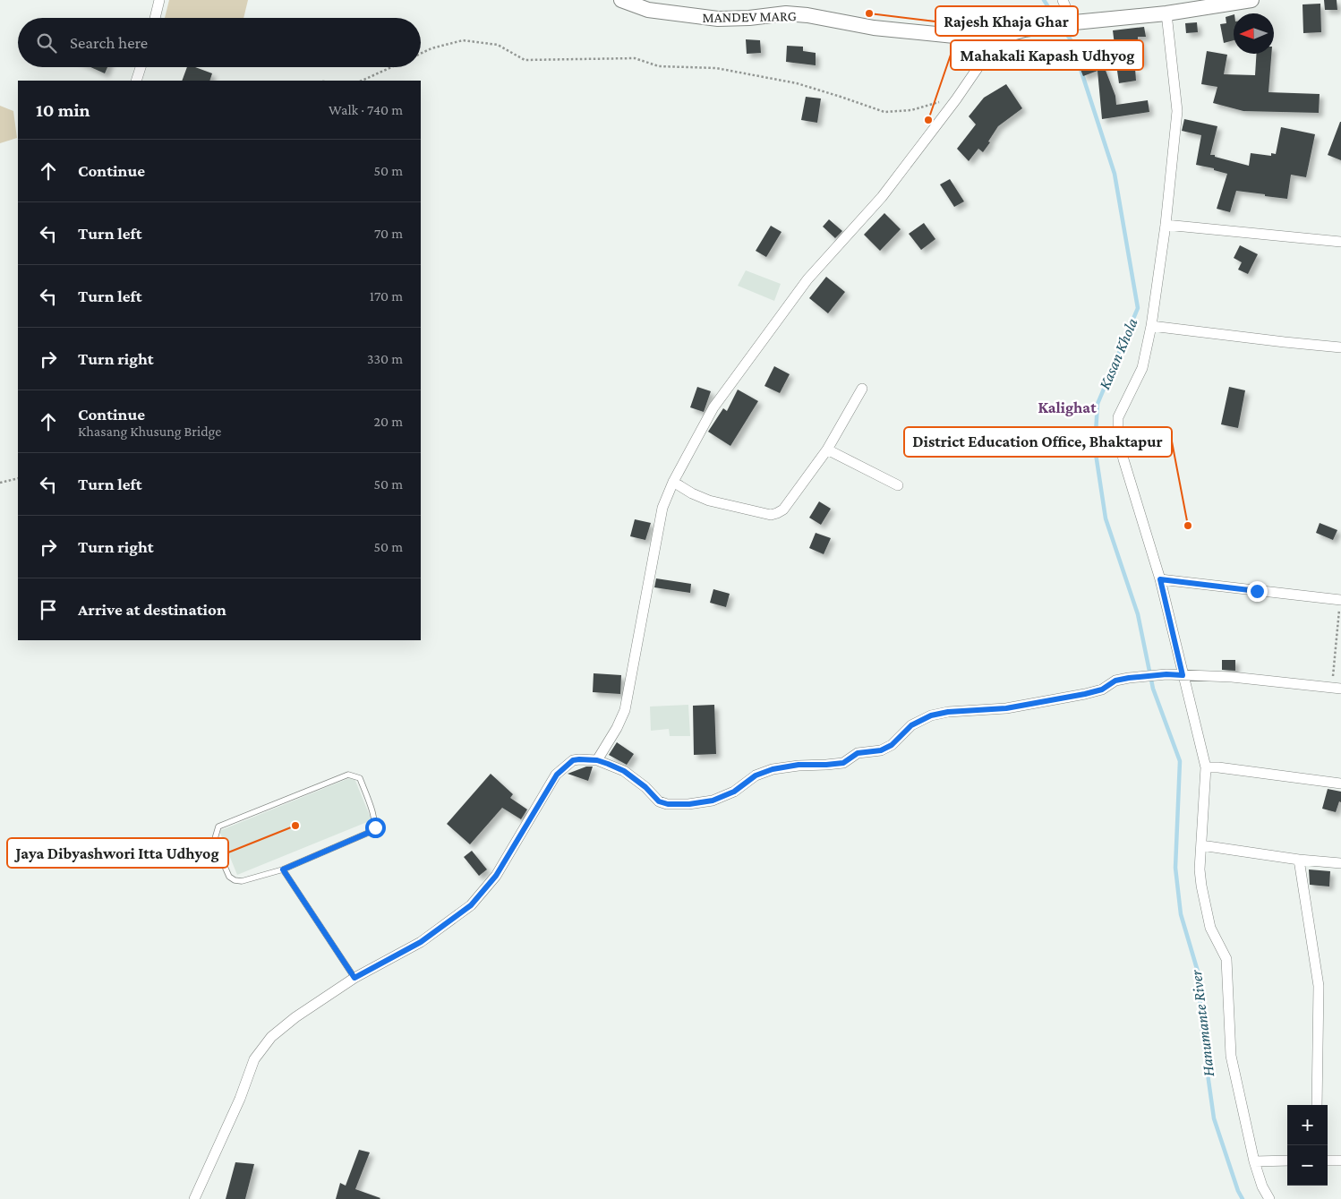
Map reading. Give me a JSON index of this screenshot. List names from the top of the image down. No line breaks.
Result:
{"streets":{"main road":["MANDEV MARG"]},"districts":["Kalighat"],"water":["Kasan Khola","Hanumante River"],"places":["Rajesh Khaja Ghar","Mahakali Kapash Udhyog","District Education Office, Bhaktapur","Jaya Dibyashwori Itta Udhyog"],"north":"left","page":{"search":"Search here","heading":["10 min","Walk · 740 m"],"list":[["Continue","50 m"],["Turn left","70 m"],["Turn left","170 m"],["Turn right","330 m"],["Continue","Khasang Khusung Bridge","20 m"],["Turn left","50 m"],["Turn right","50 m"],"Arrive at destination"],"map_buttons":["+","−"]}}
